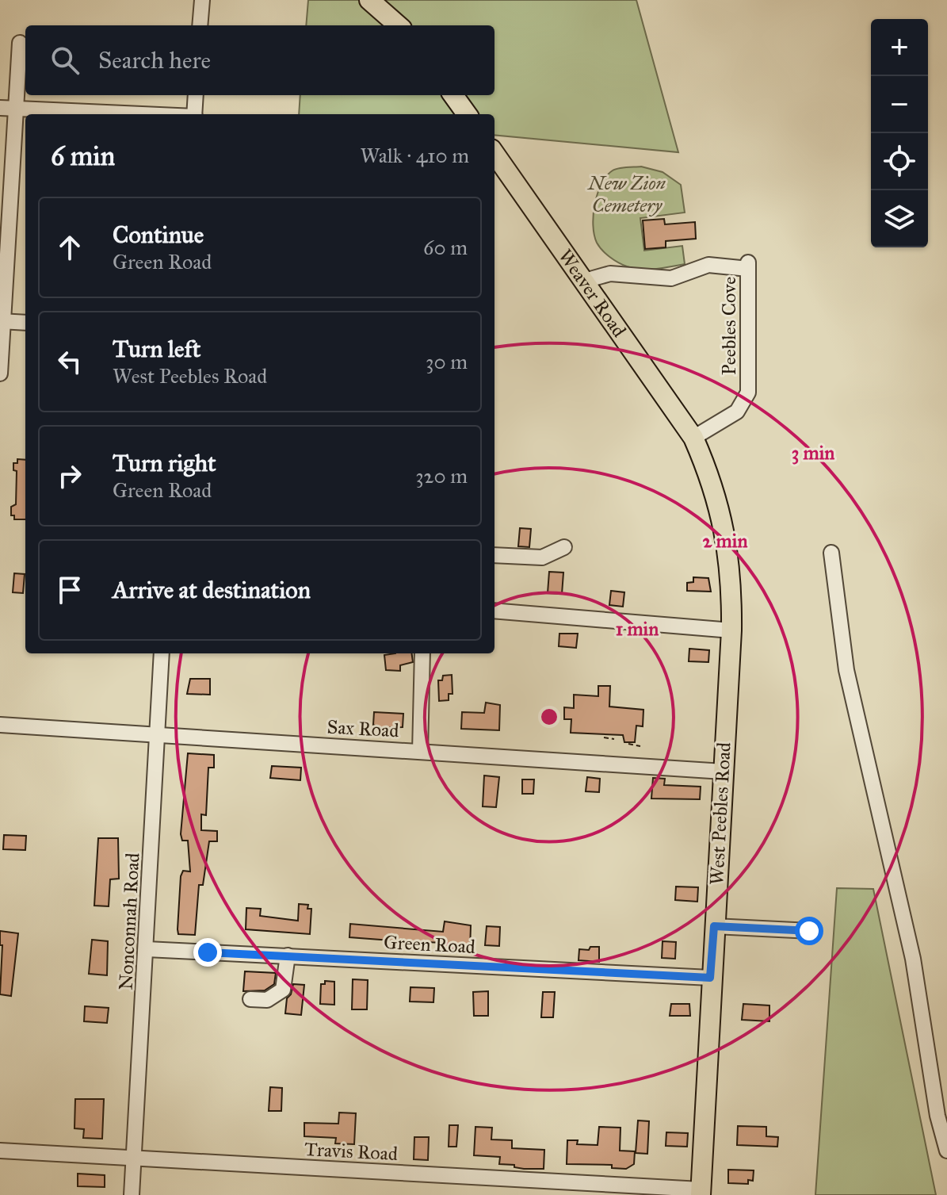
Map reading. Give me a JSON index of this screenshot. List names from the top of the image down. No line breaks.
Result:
{"streets":{"main road":["Weaver Road","West Peebles Road"],"street":["Peebles Cove","Sax Road","Nonconnah Road","Green Road","Travis Road"]},"crossings":[["Weaver Road","Peebles Cove"],["Weaver Road","West Peebles Road"],["Peebles Cove","West Peebles Road"],["Sax Road","West Peebles Road"],["Sax Road","Nonconnah Road"],["West Peebles Road","Green Road"],["West Peebles Road","Travis Road"],["Nonconnah Road","Green Road"],["Nonconnah Road","Travis Road"]],"parks":["New Zion Cemetery"],"page":{"map_buttons":["+","−"],"search":"Search here","heading":["6 min","Walk · 410 m"],"list":[["Continue","Green Road","60 m"],["Turn left","West Peebles Road","30 m"],["Turn right","Green Road","320 m"],"Arrive at destination"]},"rings":["3 min","2 min","1 min"]}
